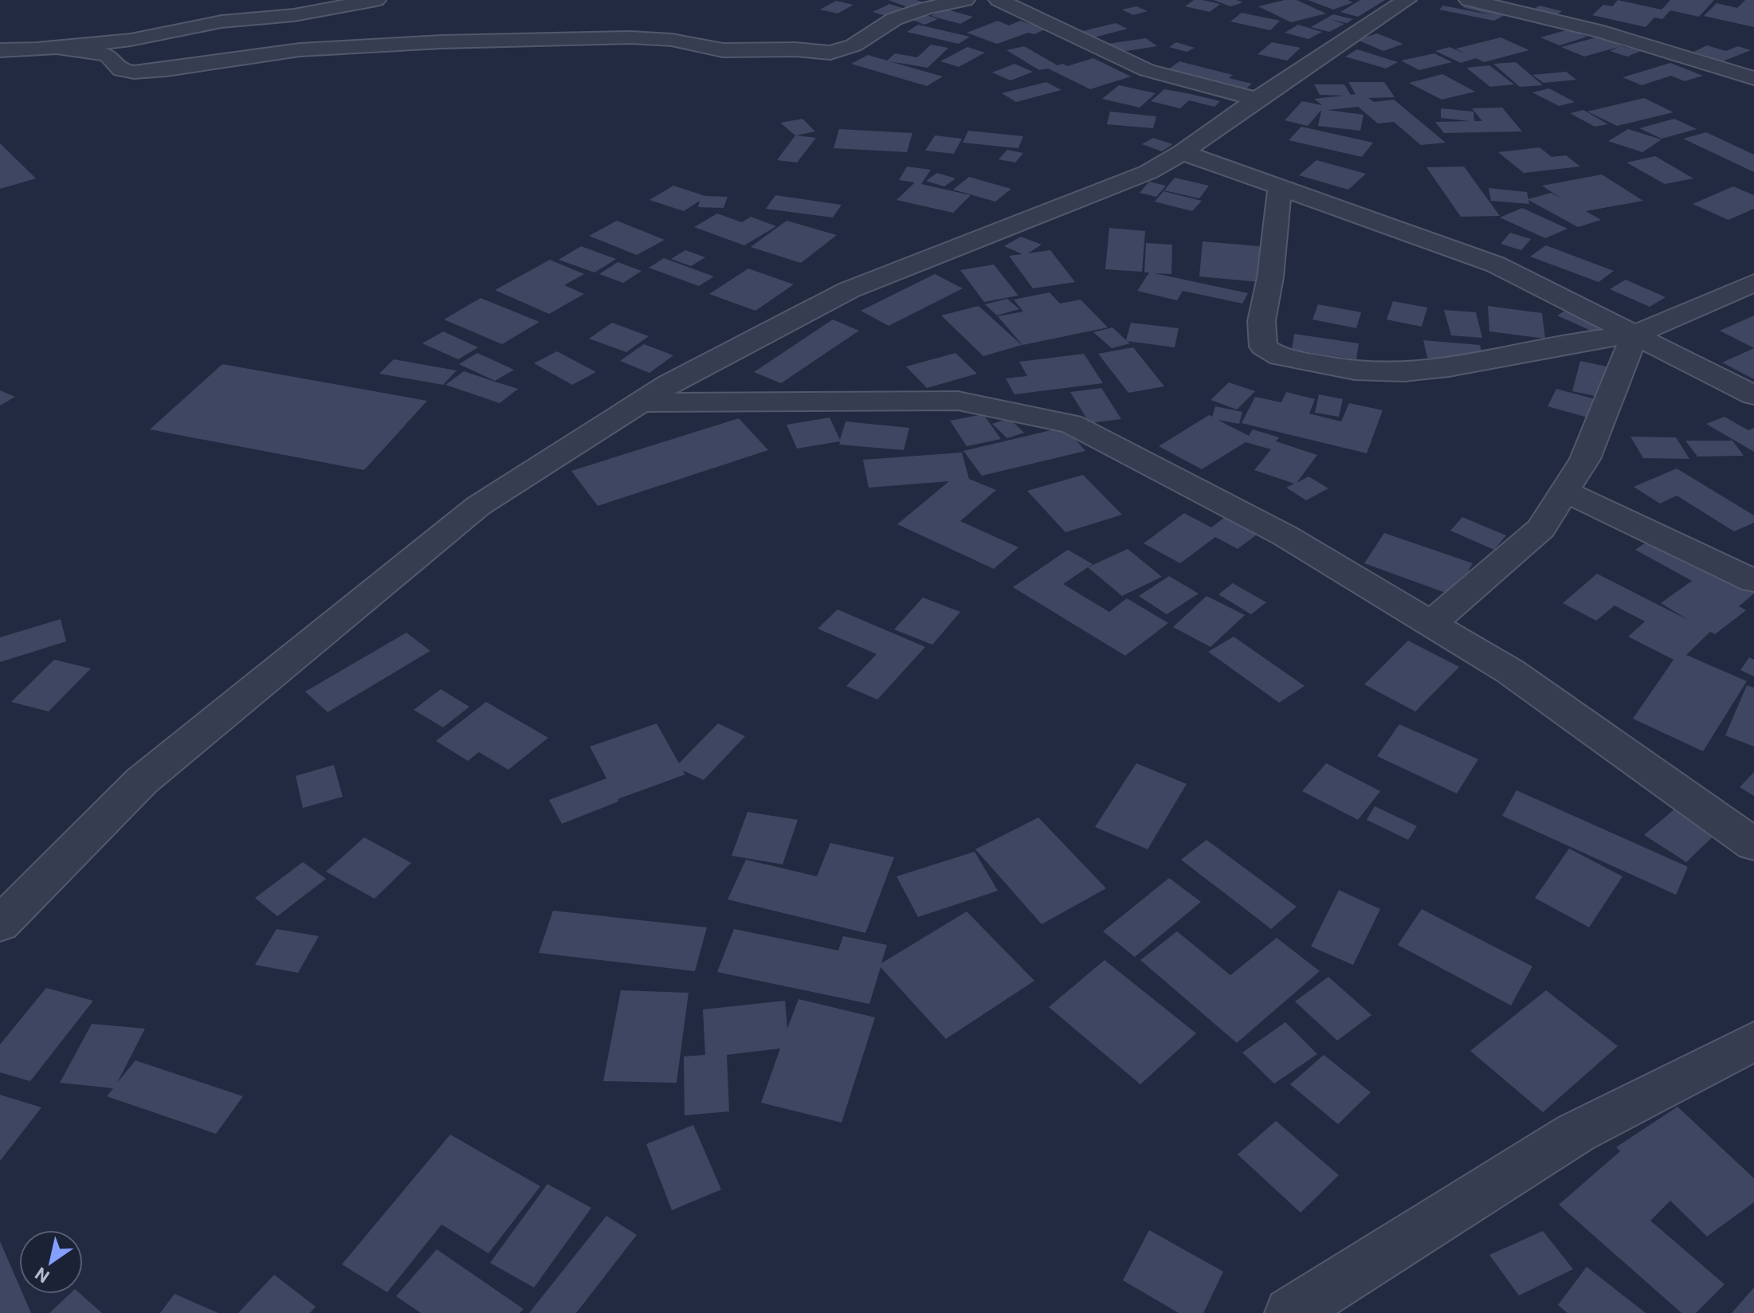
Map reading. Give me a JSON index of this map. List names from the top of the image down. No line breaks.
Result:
{"north":"bottom left"}
